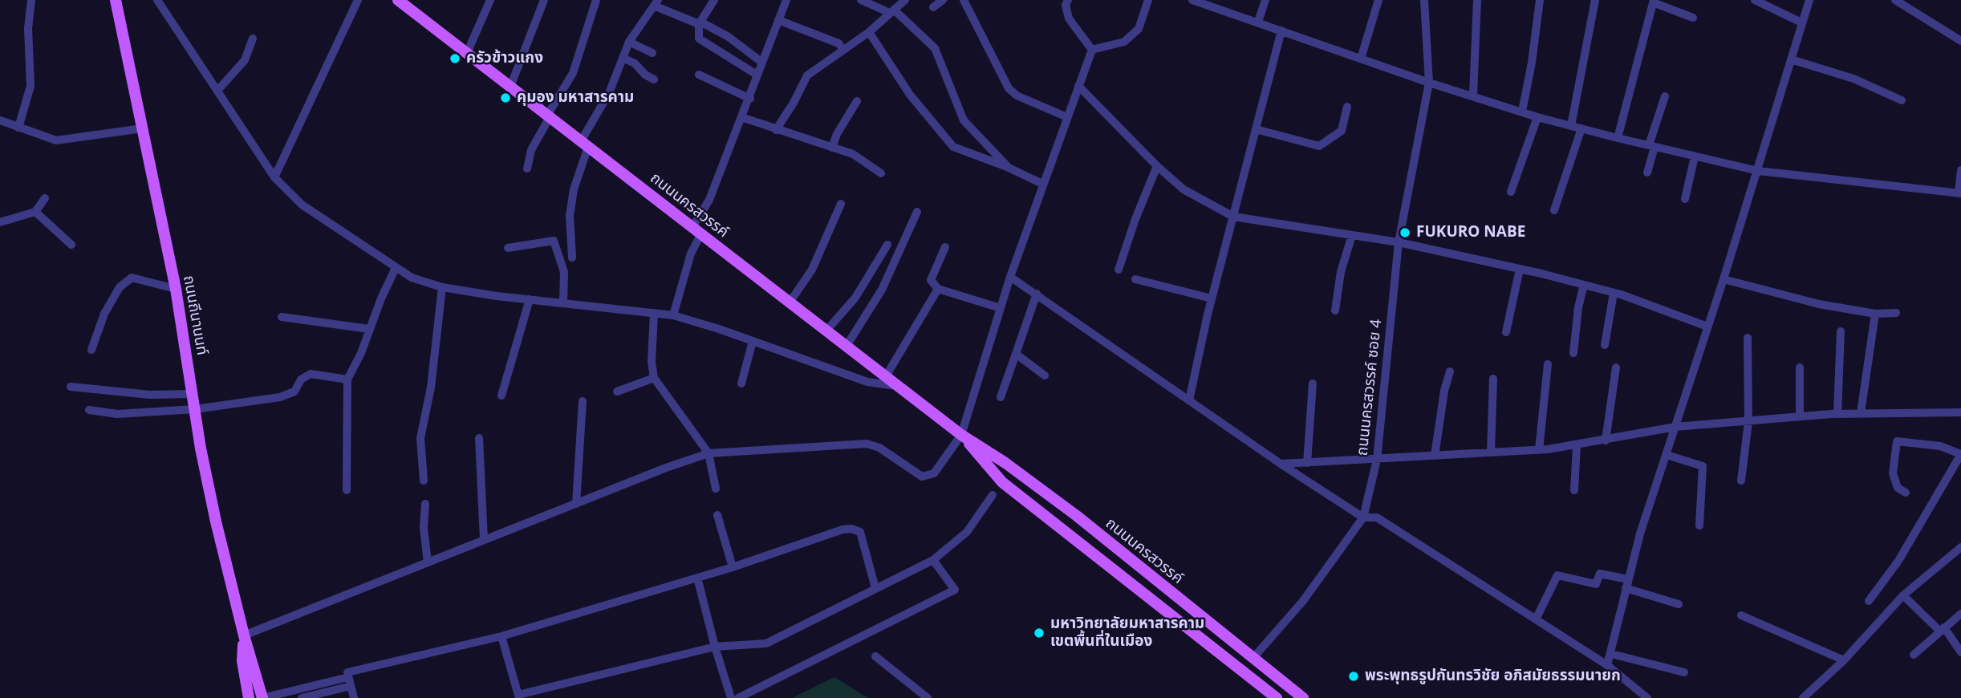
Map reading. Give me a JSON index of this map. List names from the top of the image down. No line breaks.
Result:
{"streets":{"main road":["ถนนนครสวรรค์","ถนนถีนานนท์"],"street":["ถนนนครสวรรค์ ซอย 4"]},"crossings":[["ถนนนครสวรรค์","ถนนนครสวรรค์ ซอย 4"]],"places":["ครัวข้าวแกง","คุมอง มหาสารคาม","FUKURO NABE","มหาวิทยาลัยมหาสารคาม เขตพื้นที่ในเมือง","พระพุทธรูปกันทรวิชัย อภิสมัยธรรมนายก"]}
